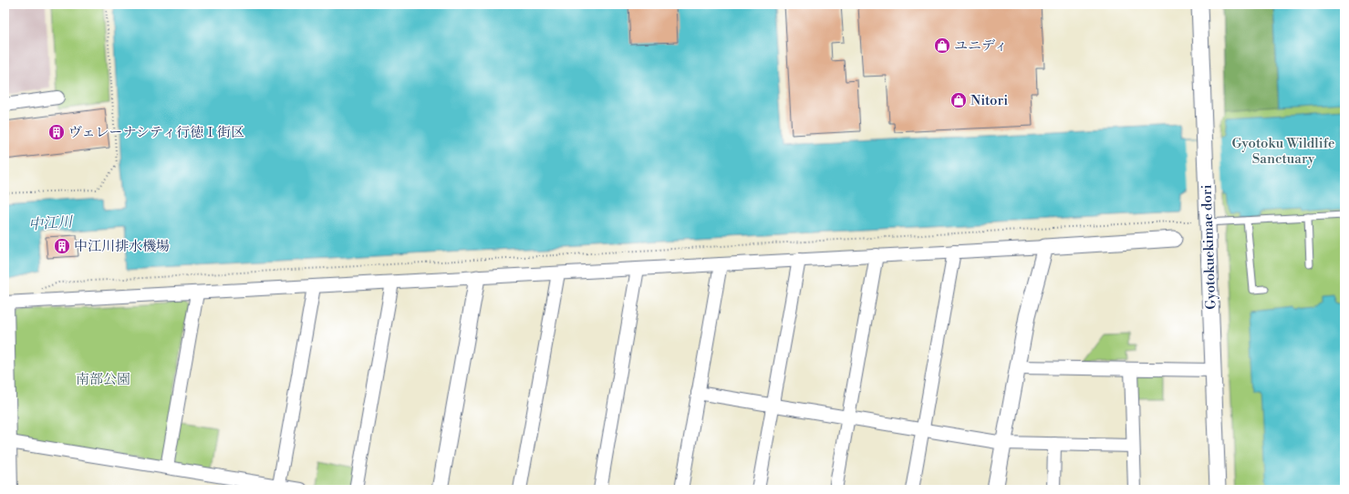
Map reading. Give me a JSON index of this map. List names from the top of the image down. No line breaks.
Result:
{"streets":{"street":["Gyotokuekimae dori"]},"water":["中江川"],"parks":["Gyotoku Wildlife Sanctuary","南部公園"],"places":{"shop":["ユニディ","Nitori"],"building":["ヴェレーナシティ行徳Ⅰ街区","中江川排水機場"]}}
